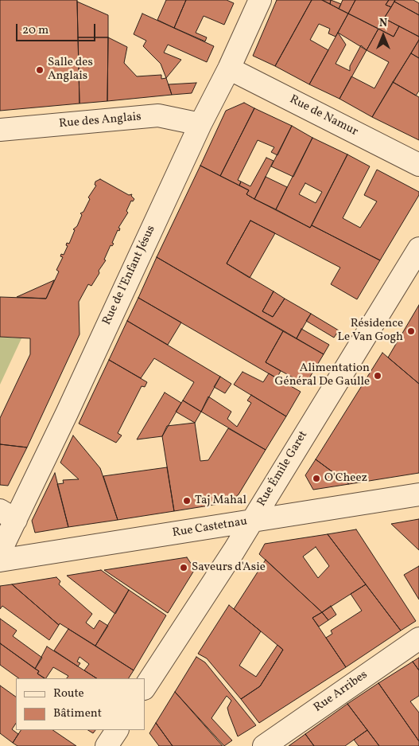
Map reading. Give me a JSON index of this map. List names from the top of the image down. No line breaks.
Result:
{"streets":{"street":["Rue de Namur","Rue des Anglais","Rue de l'Enfant Jésus","Rue Émile Garet","Rue Castetnau","Rue Arribes"]},"crossings":[["Rue de Namur","Rue de l'Enfant Jésus"],["Rue des Anglais","Rue de l'Enfant Jésus"],["Rue Émile Garet","Rue Castetnau"]],"places":["Salle des Anglais","Résidence Le Van Gogh","Alimentation Général De Gaulle","O'Cheez","Taj Mahal","Saveurs d'Asie"],"legend":["Route","Bâtiment"],"scale_bar":"20 m","north":"top"}
